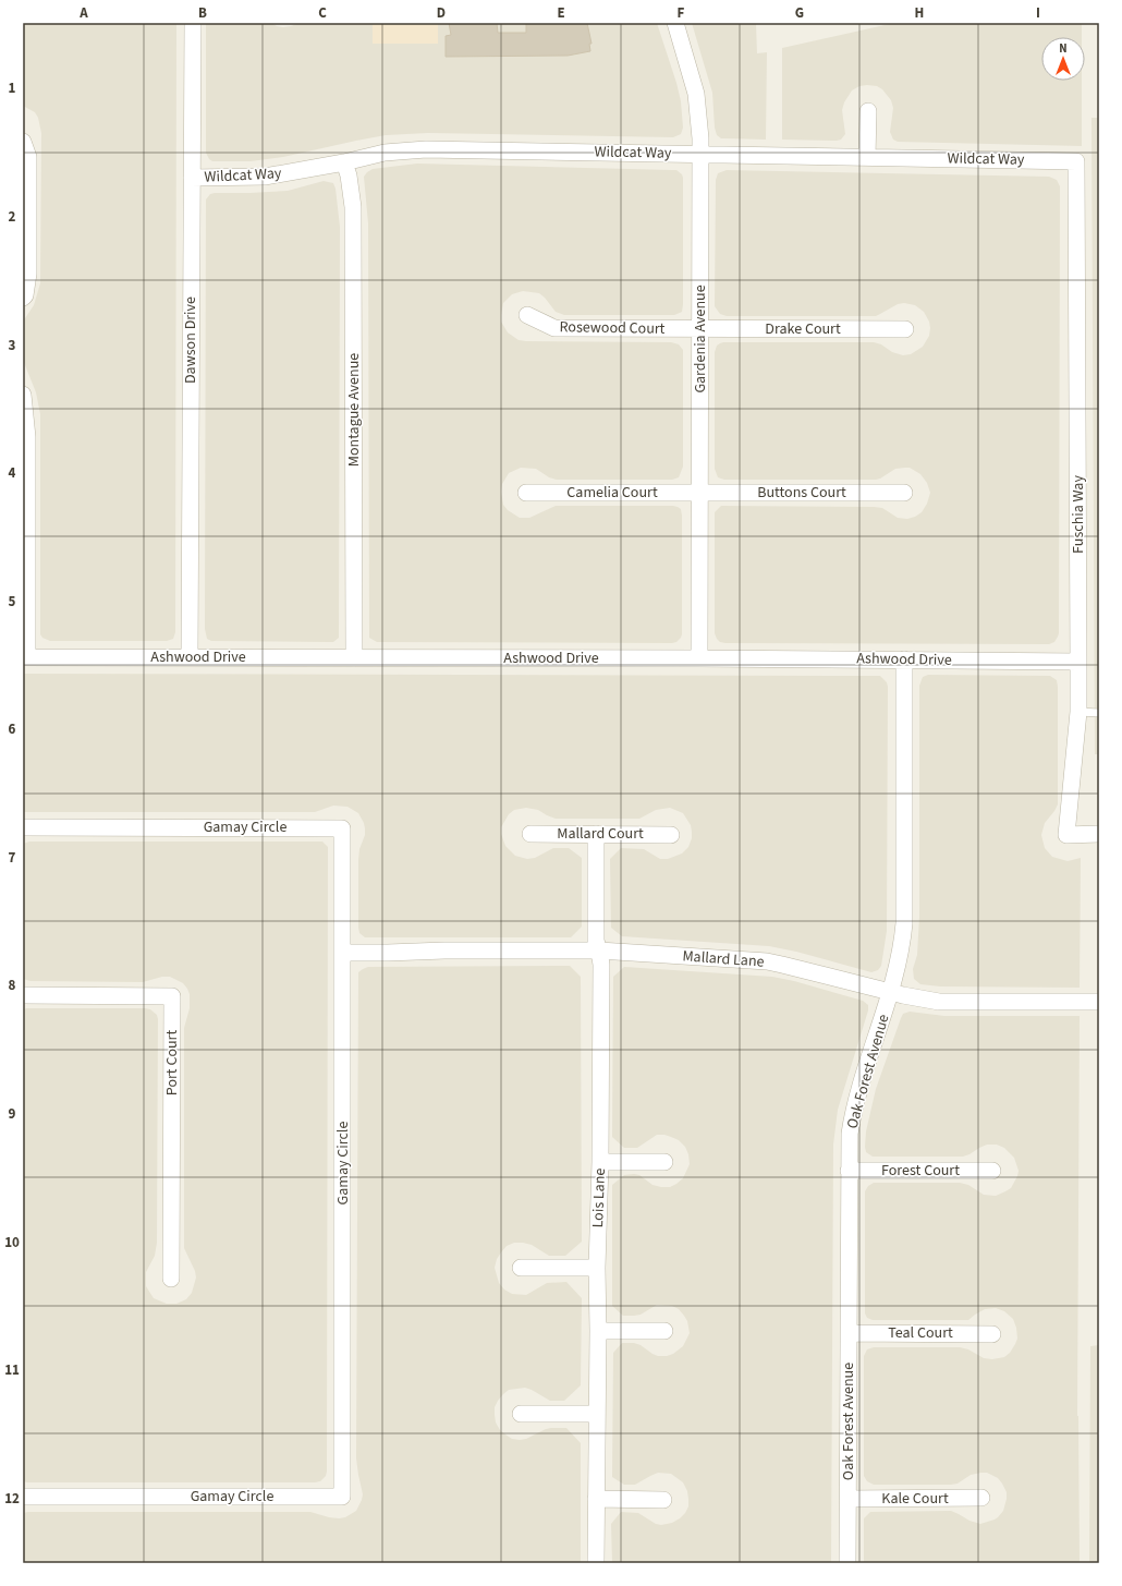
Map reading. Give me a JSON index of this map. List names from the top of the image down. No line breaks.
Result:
{"streets":{"street":["Wildcat Way","Rosewood Court","Drake Court","Gardenia Avenue","Dawson Drive","Montague Avenue","Camelia Court","Buttons Court","Fuschia Way","Ashwood Drive","Gamay Circle","Mallard Court","Mallard Lane","Port Court","Oak Forest Avenue","Forest Court","Lois Lane","Teal Court","Kale Court"]},"crossings":[["Wildcat Way","Gardenia Avenue"],["Wildcat Way","Dawson Drive"],["Wildcat Way","Montague Avenue"],["Wildcat Way","Fuschia Way"],["Rosewood Court","Drake Court"],["Rosewood Court","Gardenia Avenue"],["Drake Court","Gardenia Avenue"],["Gardenia Avenue","Camelia Court"],["Gardenia Avenue","Buttons Court"],["Gardenia Avenue","Ashwood Drive"],["Dawson Drive","Ashwood Drive"],["Montague Avenue","Ashwood Drive"],["Camelia Court","Buttons Court"],["Fuschia Way","Ashwood Drive"],["Ashwood Drive","Oak Forest Avenue"],["Gamay Circle","Mallard Lane"],["Mallard Court","Lois Lane"],["Mallard Lane","Oak Forest Avenue"],["Mallard Lane","Lois Lane"],["Oak Forest Avenue","Forest Court"],["Oak Forest Avenue","Teal Court"],["Oak Forest Avenue","Kale Court"]],"north":"top","grid":{"columns":["A","B","C","D","E","F","G","H","I"],"rows":["1","2","3","4","5","6","7","8","9","10","11","12"]}}
